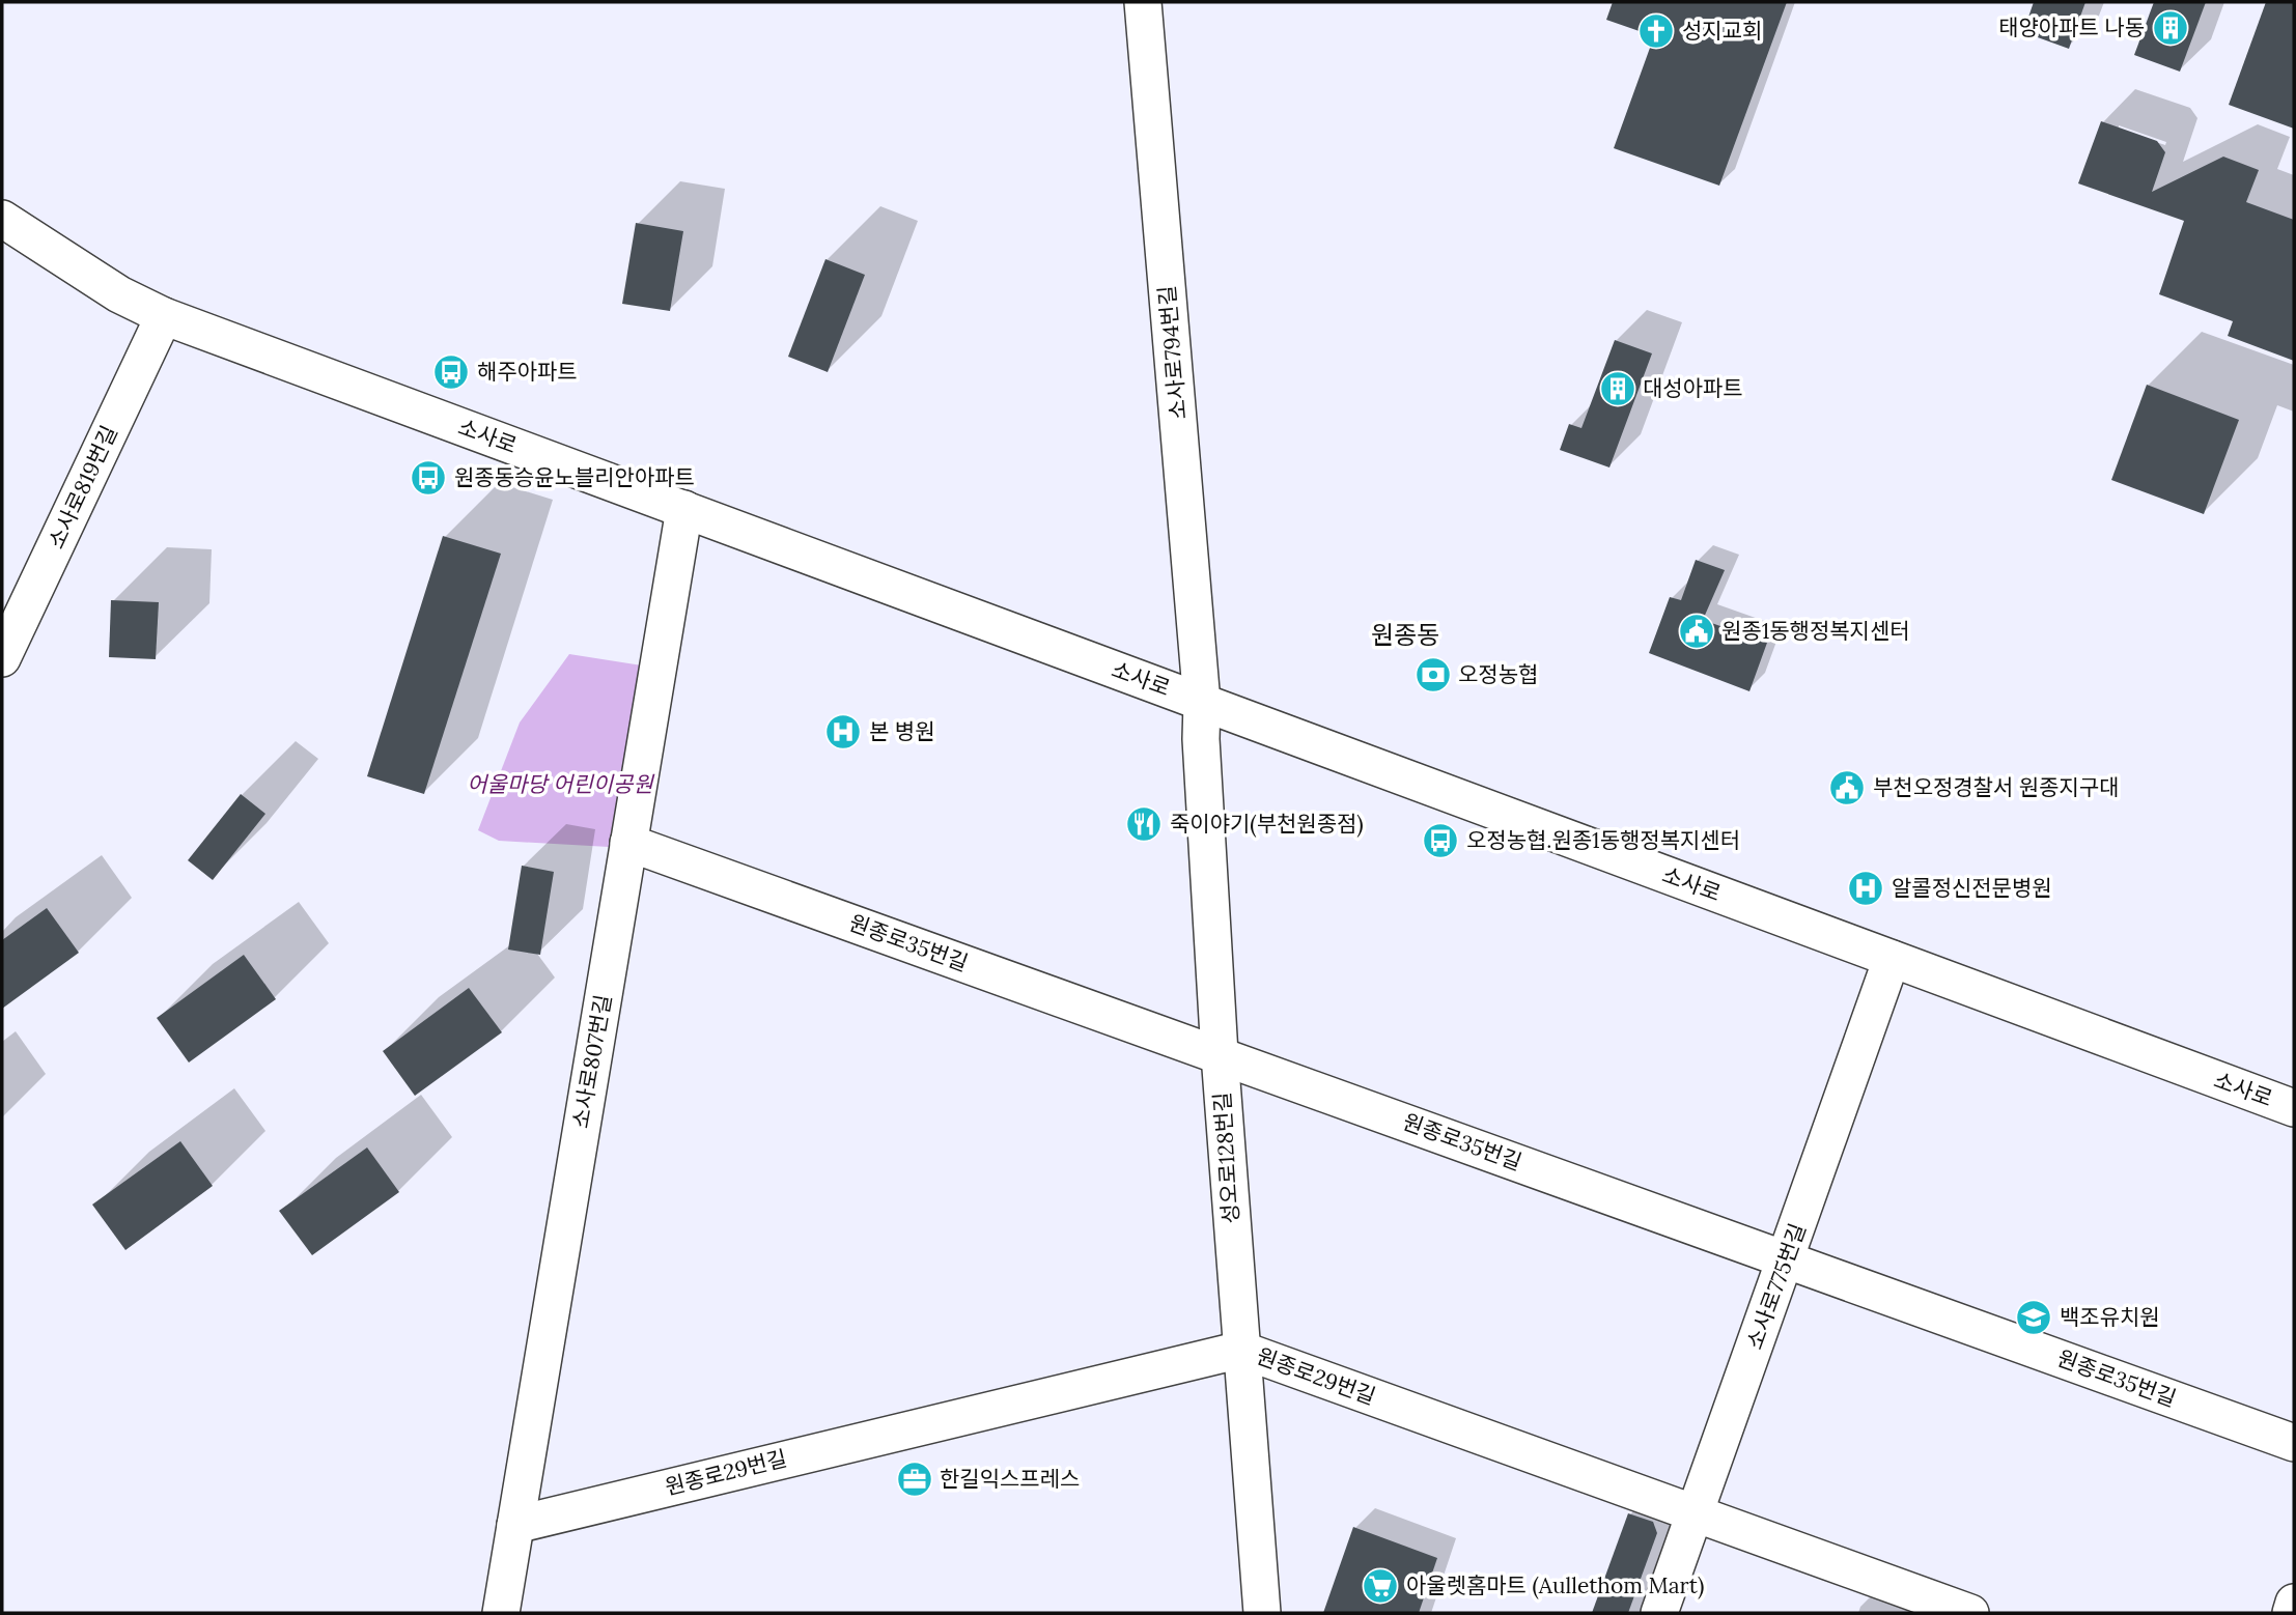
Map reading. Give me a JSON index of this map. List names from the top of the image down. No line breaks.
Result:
{"streets":{"street":["소사로794번길","소사로","소사로819번길","원종로35번길","소사로807번길","성오로128번길","소사로775번길","원종로29번길"]},"crossings":[["소사로794번길","소사로"],["소사로794번길","성오로128번길"],["소사로","소사로819번길"],["소사로","소사로807번길"],["소사로","성오로128번길"],["소사로","소사로775번길"],["원종로35번길","소사로807번길"],["원종로35번길","성오로128번길"],["원종로35번길","소사로775번길"],["소사로807번길","원종로29번길"],["성오로128번길","원종로29번길"],["소사로775번길","원종로29번길"]],"districts":["원종동"],"parks":["어울마당 어린이공원"],"places":{"building":["태양아파트 나동","대성아파트"],"church":["성지교회"],"bus stop":["해주아파트","원종동승윤노블리안아파트","오정농협.원종1동행정복지센터"],"public building":["원종1동행정복지센터","부천오정경찰서 원종지구대"],"bank":["오정농협"],"hospital":["본 병원","알콜정신전문병원"],"restaurant":["죽이야기(부천원종점)"],"school or university":["백조유치원"],"office":["한길익스프레스"],"supermarket":["아울렛홈마트 (Aullethom Mart)"]}}
